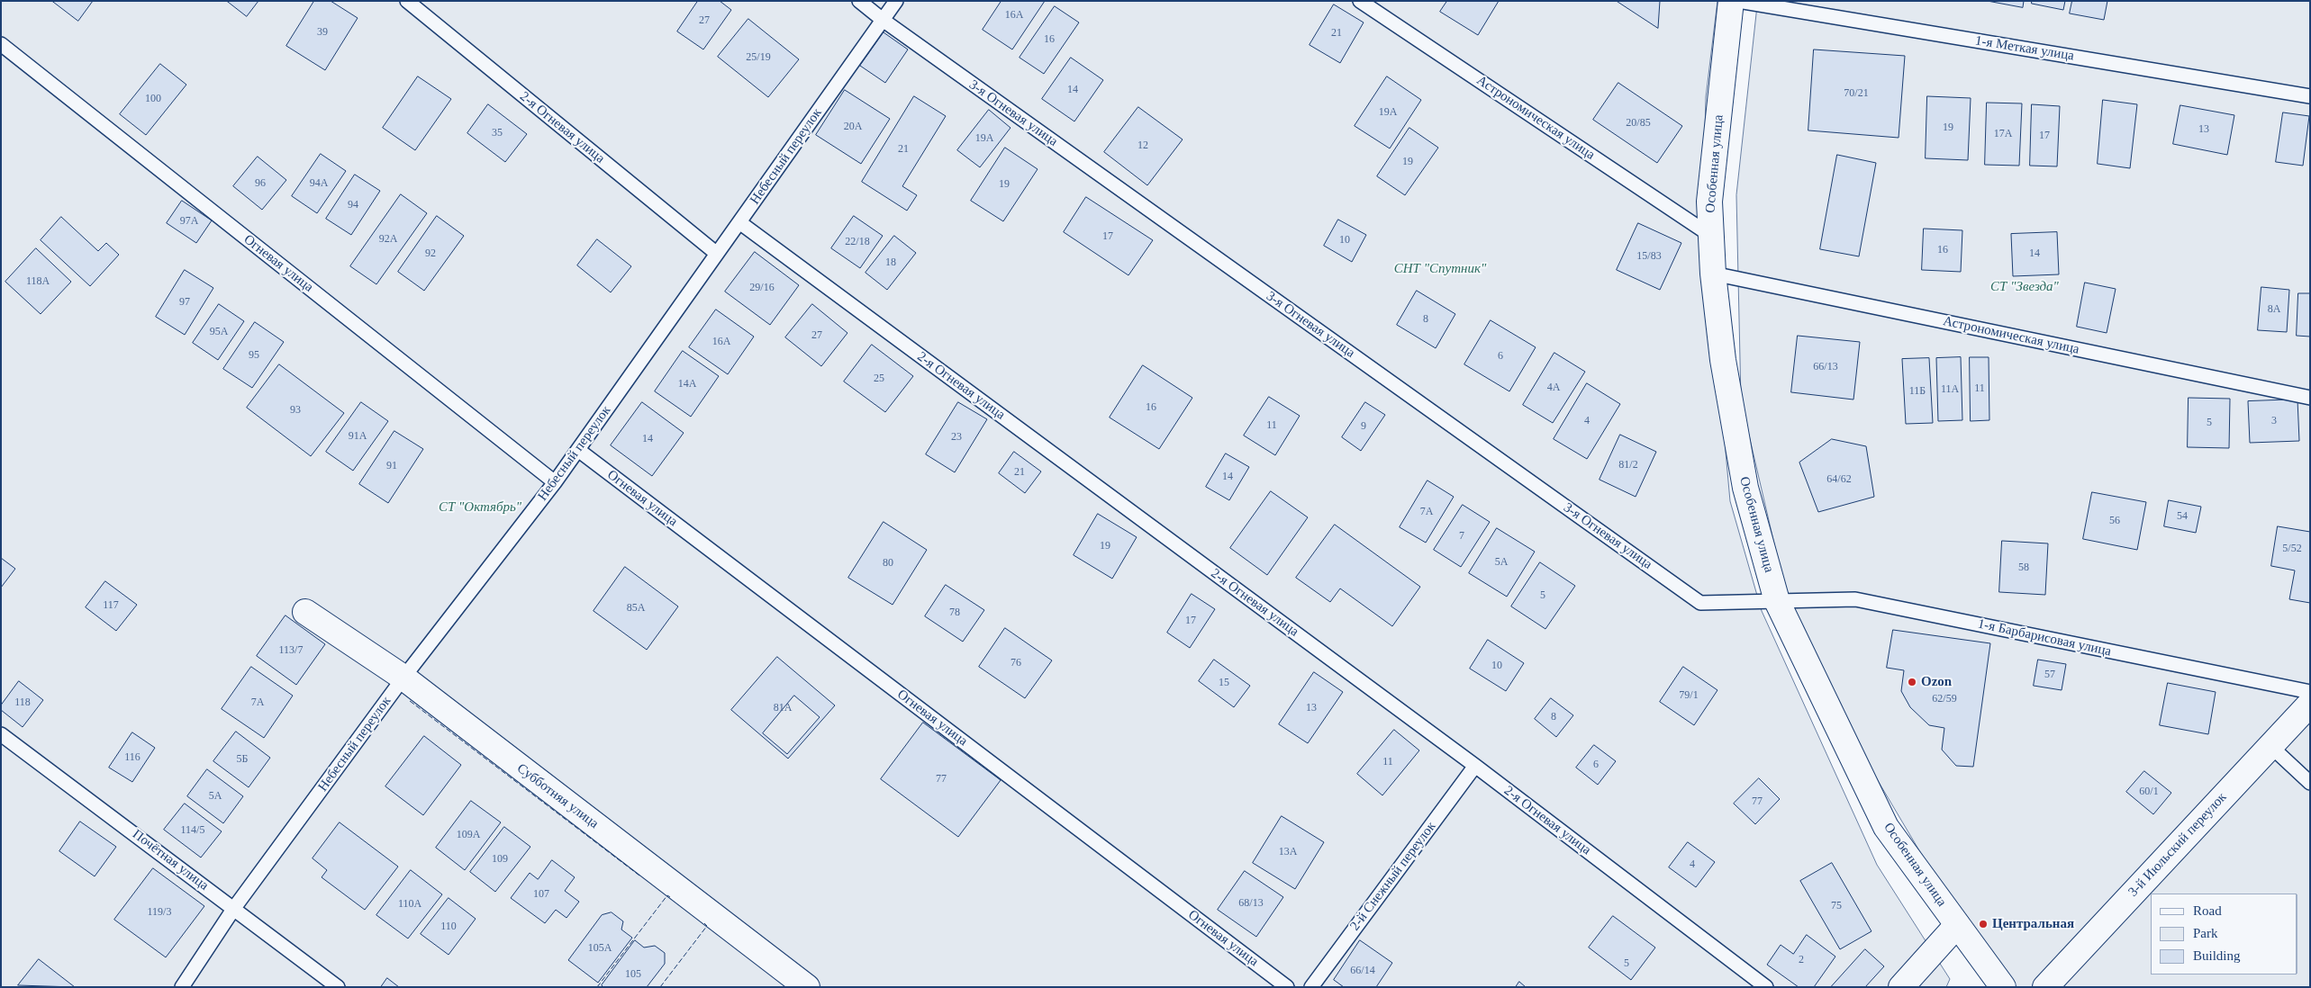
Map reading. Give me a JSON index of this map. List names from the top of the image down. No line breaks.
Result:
{"streets":{"street":["Особенная улица","Субботняя улица","3-й Июльский переулок"],"lane":["1-я Меткая улица","3-я Огневая улица","Астрономическая улица","2-я Огневая улица","Небесный переулок","Огневая улица","1-я Барбарисовая улица","Почётная улица","2-й Снежный переулок"]},"crossings":[["3-я Огневая улица","Небесный переулок"],["3-я Огневая улица","Особенная улица"],["3-я Огневая улица","1-я Барбарисовая улица"],["Астрономическая улица","Особенная улица"],["2-я Огневая улица","Небесный переулок"],["2-я Огневая улица","2-й Снежный переулок"],["Небесный переулок","Огневая улица"],["Небесный переулок","Субботняя улица"],["Небесный переулок","Почётная улица"],["Особенная улица","1-я Барбарисовая улица"]],"parks":["СНТ \"Спутник\"","СТ \"Звезда\"","СТ \"Октябрь\""],"places":["Ozon","Центральная"],"house_numbers":["16А","27","39","21","16","25/19","14","70/21","100","19А","20/85","20А","19","13","35","17А","17","19А","12","21","19","96","94А","19","94","97А","17","92А","10","22/18","16","92","14","15/83","18","118А","29/16","97","8А","8","95А","27","16А","95","6","66/13","25","14А","4А","11","11А","11Б","16","93","4","3","5","11","9","91А","23","14","81/2","91","21","14","64/62","7А","54","56","7","19","5/52","5А","80","58","5","117","85А","78","17","113/7","76","10","57","15","79/1","62/59","118","7А","81А","13","8","116","5Б","11","6","77","60/1","5А","77","114/5","109А","13А","109","4","107","68/13","110А","75","119/3","110","105А","2","5","66/14","105"],"legend":["Road","Park","Building"]}
